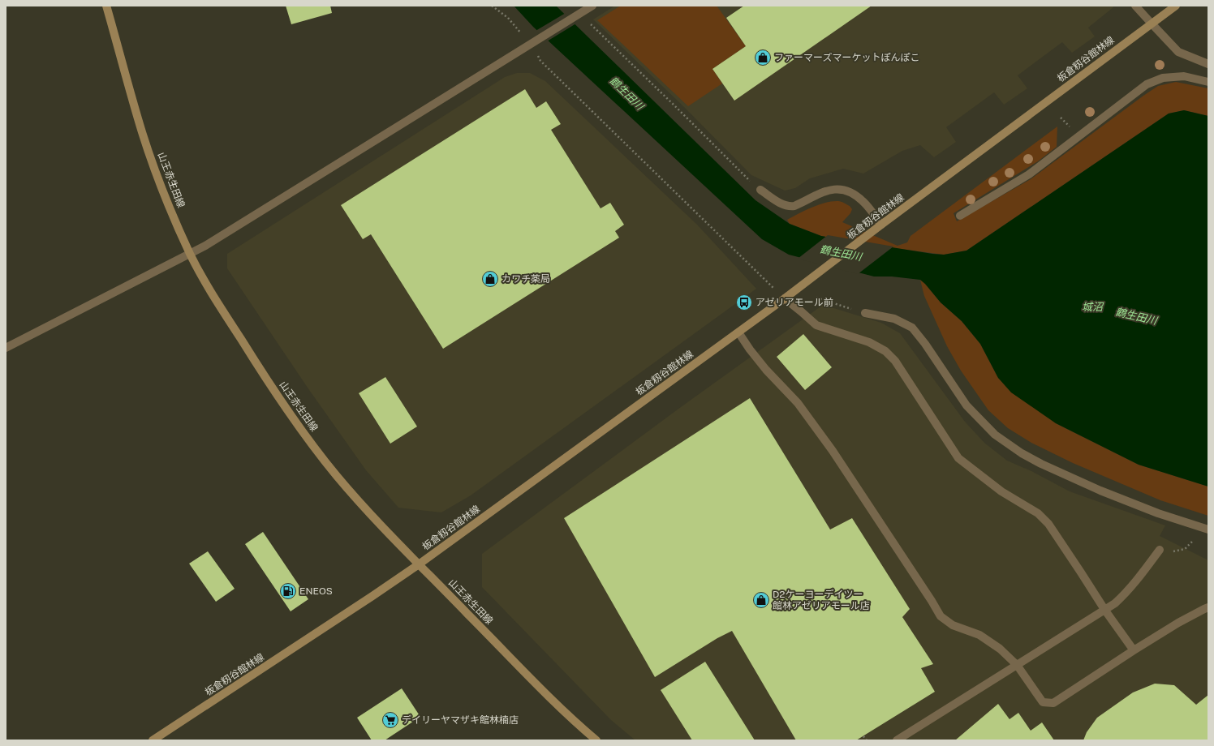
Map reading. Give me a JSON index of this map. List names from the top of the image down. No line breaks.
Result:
{"streets":{"main road":["板倉籾谷館林線","山王赤生田線"]},"crossings":[["板倉籾谷館林線","山王赤生田線"]],"water":["鶴生田川","城沼"],"places":{"shop":["ファーマーズマーケットぽんぽこ","カワチ薬局","D2ケーヨーデイツー 館林アゼリアモール店"],"bus stop":["アゼリアモール前"],"fuel station":["ENEOS"],"supermarket":["デイリーヤマザキ館林楠店"]}}
